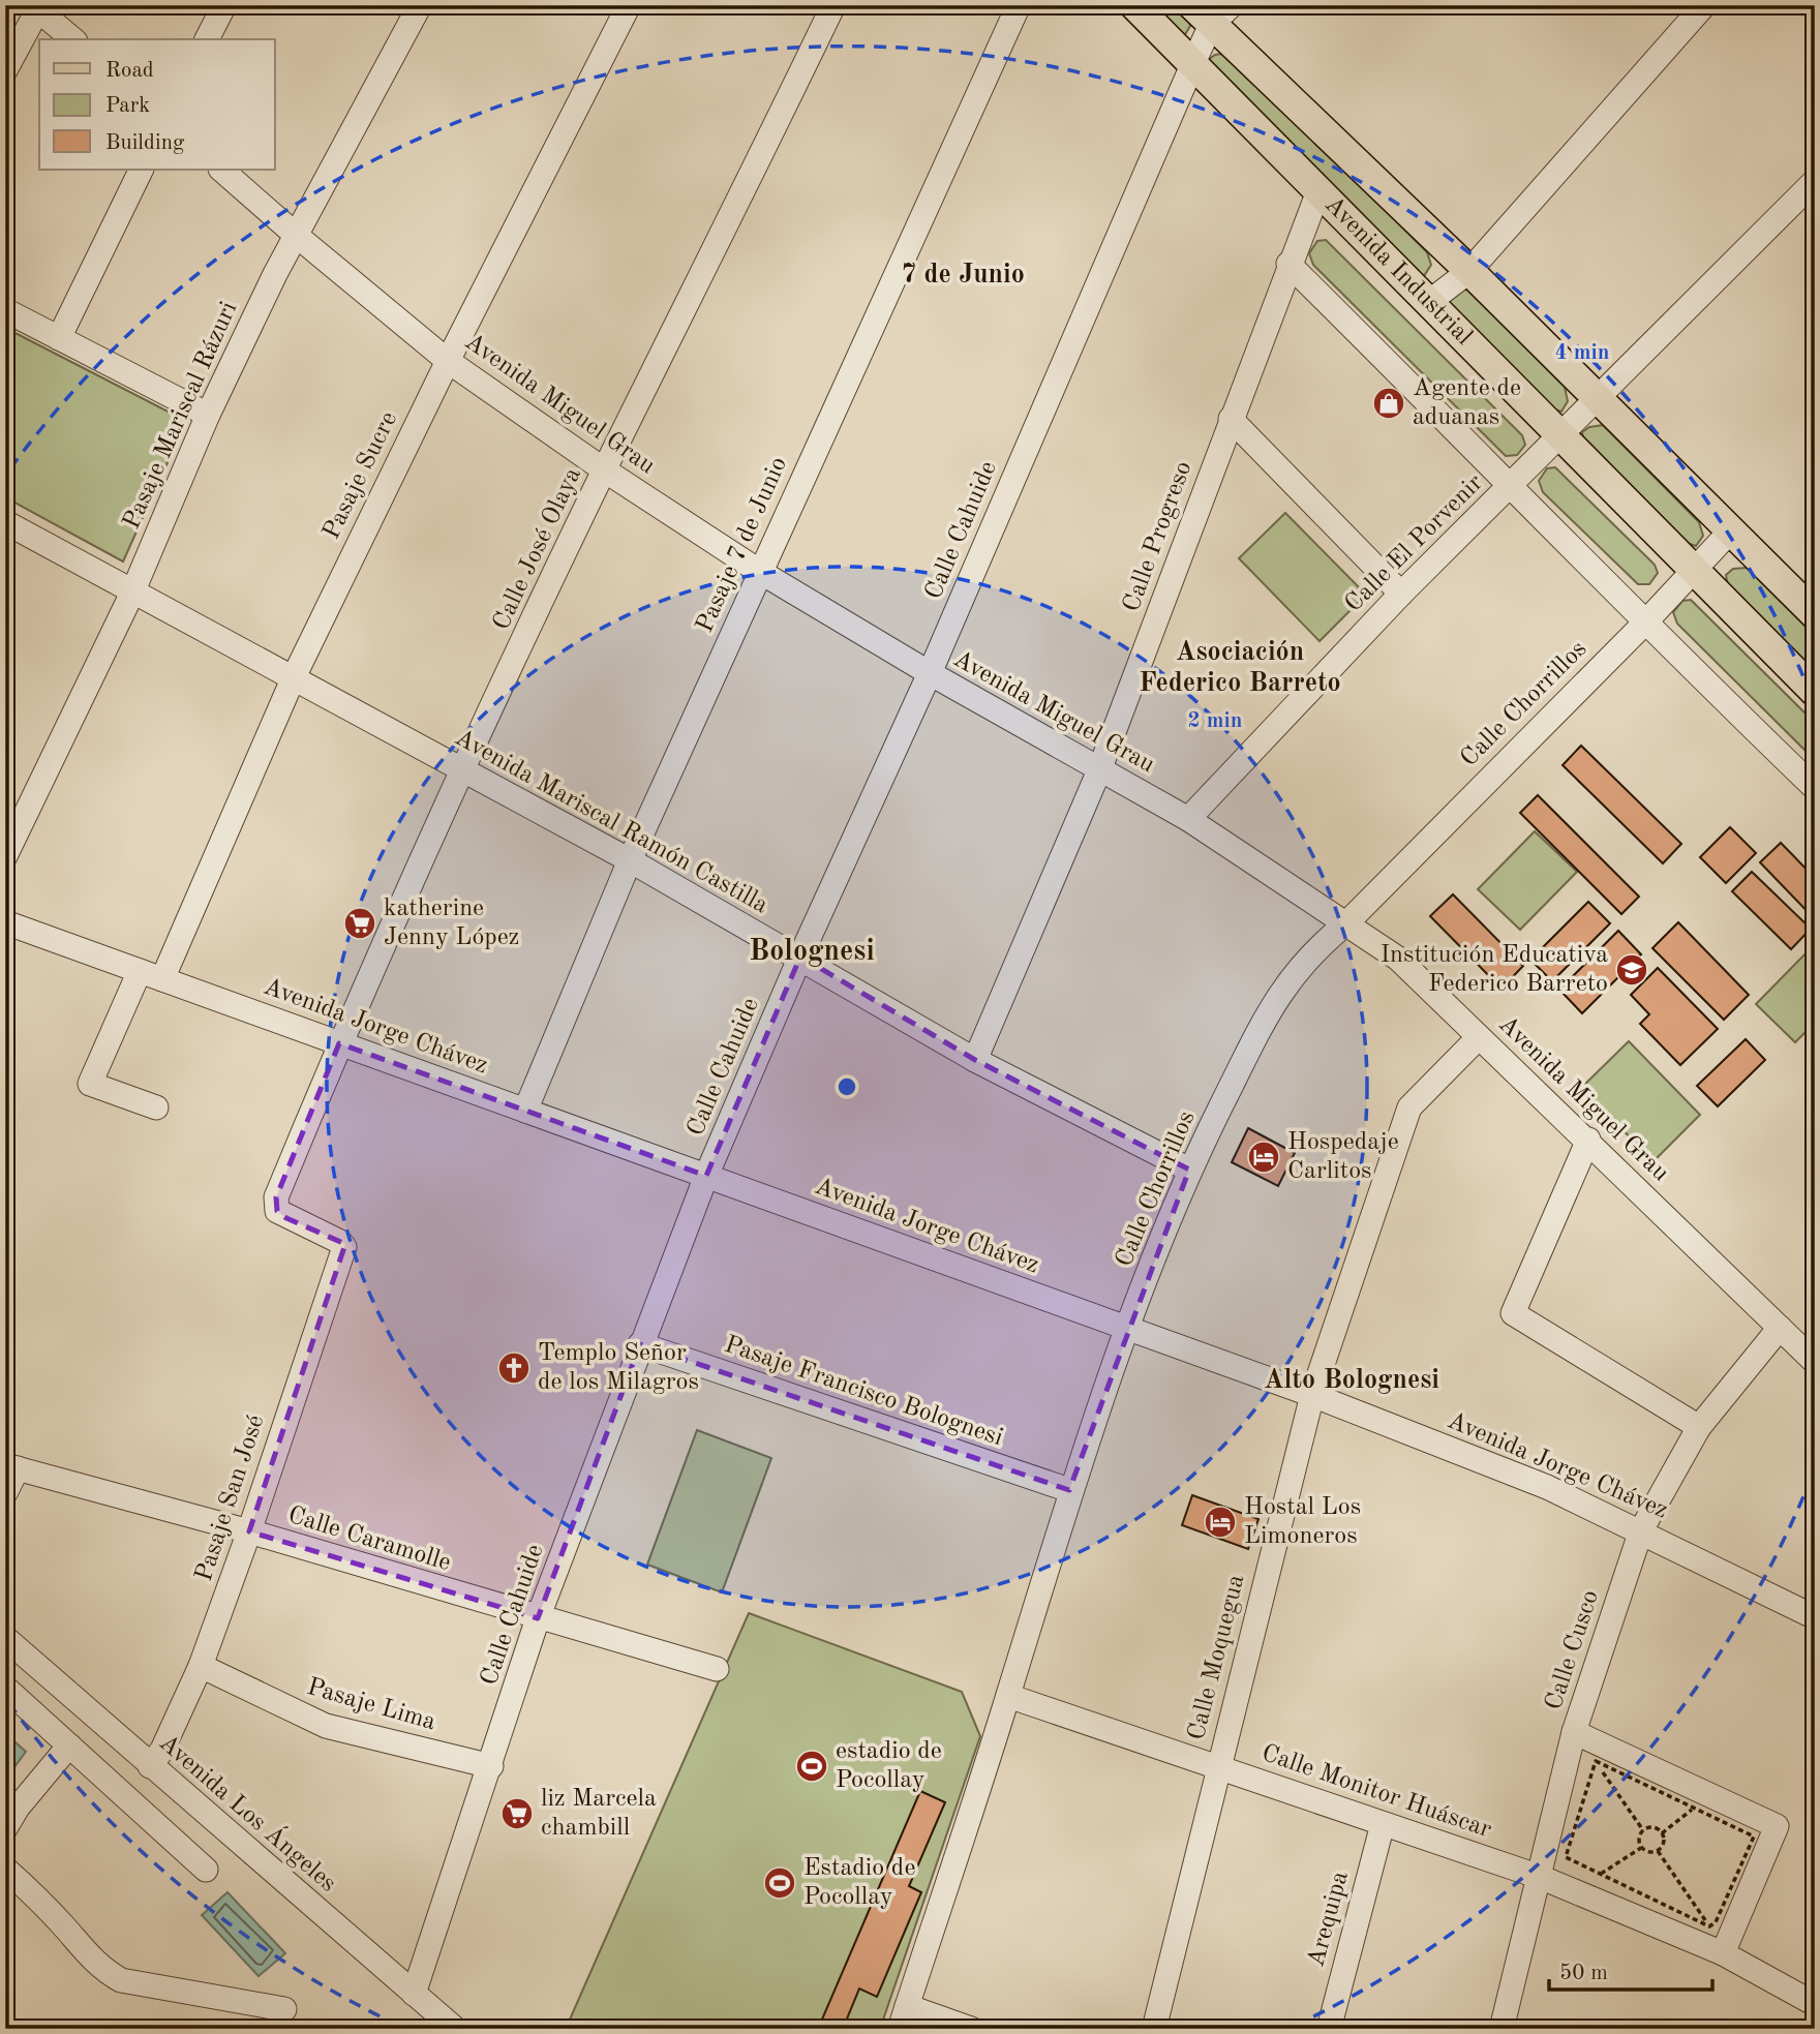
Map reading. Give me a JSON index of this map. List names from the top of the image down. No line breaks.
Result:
{"streets":{"main road":["Avenida Industrial"],"street":["Avenida Miguel Grau","Pasaje Mariscal Rázuri","Pasaje Sucre","Calle Cahuide","Calle Progreso","Calle El Porvenir","Pasaje 7 de Junio","Calle José Olaya","Calle Chorrillos","Avenida Mariscal Ramón Castilla","Avenida Jorge Chávez","Pasaje Francisco Bolognesi","Pasaje San José","Calle Caramolle","Calle Cusco","Calle Moquegua","Pasaje Lima","Calle Monitor Huáscar","Avenida Los Ángeles","Arequipa"]},"crossings":[["Avenida Industrial","Calle Cahuide"],["Avenida Industrial","Calle Progreso"],["Avenida Industrial","Calle El Porvenir"],["Avenida Industrial","Calle Chorrillos"],["Avenida Miguel Grau","Pasaje Mariscal Rázuri"],["Avenida Miguel Grau","Pasaje Sucre"],["Avenida Miguel Grau","Calle Cahuide"],["Avenida Miguel Grau","Calle Progreso"],["Avenida Miguel Grau","Calle El Porvenir"],["Avenida Miguel Grau","Pasaje 7 de Junio"],["Avenida Miguel Grau","Calle José Olaya"],["Avenida Miguel Grau","Calle Chorrillos"],["Avenida Miguel Grau","Calle Cusco"],["Avenida Miguel Grau","Calle Moquegua"],["Pasaje Mariscal Rázuri","Avenida Mariscal Ramón Castilla"],["Pasaje Sucre","Avenida Mariscal Ramón Castilla"],["Pasaje Sucre","Avenida Jorge Chávez"],["Calle Cahuide","Avenida Mariscal Ramón Castilla"],["Calle Cahuide","Avenida Jorge Chávez"],["Calle Cahuide","Pasaje Francisco Bolognesi"],["Calle Cahuide","Calle Caramolle"],["Calle Cahuide","Pasaje Lima"],["Calle Cahuide","Avenida Los Ángeles"],["Calle Progreso","Avenida Mariscal Ramón Castilla"],["Pasaje 7 de Junio","Avenida Mariscal Ramón Castilla"],["Pasaje 7 de Junio","Avenida Jorge Chávez"],["Calle José Olaya","Avenida Mariscal Ramón Castilla"],["Calle José Olaya","Avenida Jorge Chávez"],["Calle José Olaya","Pasaje San José"],["Calle Chorrillos","Avenida Mariscal Ramón Castilla"],["Calle Chorrillos","Avenida Jorge Chávez"],["Calle Chorrillos","Pasaje Francisco Bolognesi"],["Calle Chorrillos","Calle Monitor Huáscar"],["Avenida Jorge Chávez","Calle Cusco"],["Avenida Jorge Chávez","Calle Moquegua"],["Pasaje San José","Calle Caramolle"],["Pasaje San José","Pasaje Lima"],["Pasaje San José","Avenida Los Ángeles"],["Calle Cusco","Calle Monitor Huáscar"],["Calle Moquegua","Calle Monitor Huáscar"],["Calle Monitor Huáscar","Arequipa"]],"districts":["7 de Junio","Asociación Federico Barreto","Bolognesi","Alto Bolognesi"],"places":{"shop":["Agente de aduanas"],"supermarket":["katherine Jenny López","liz Marcela chambill"],"school or university":["Institución Educativa Federico Barreto"],"hotel":["Hospedaje Carlitos","Hostal Los Limoneros"],"church":["Templo Señor de los Milagros"],"sports":["estadio de Pocollay","Estadio de Pocollay"]},"legend":["Road","Park","Building"],"scale_bar":"50 m","rings":["4 min","2 min"]}
